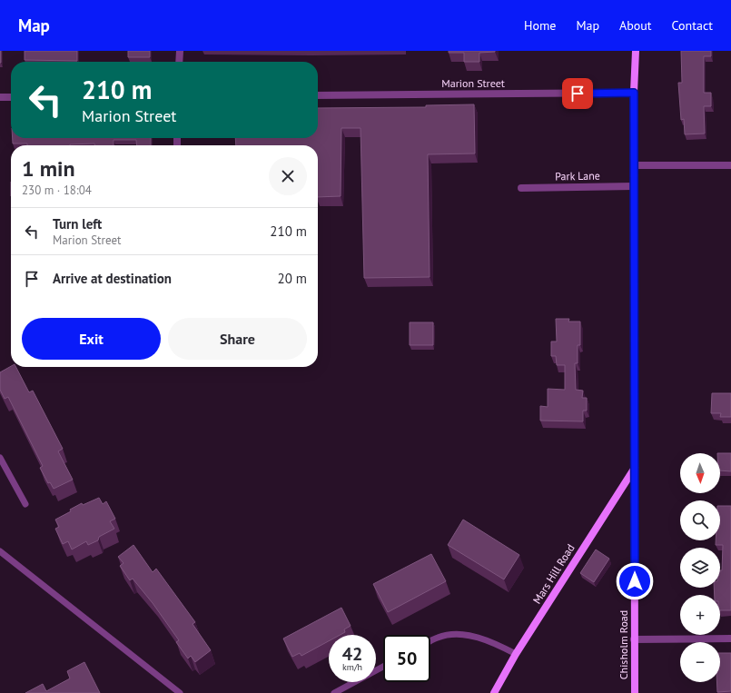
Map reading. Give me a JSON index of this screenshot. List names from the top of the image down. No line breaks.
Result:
{"streets":{"main road":["Mars Hill Road","Chisholm Road"],"street":["Marion Street","Park Lane"]},"crossings":[["Marion Street","Chisholm Road"],["Park Lane","Chisholm Road"],["Mars Hill Road","Chisholm Road"]],"north":"bottom","page":{"header":"Map","nav":["Home","Map","About","Contact"],"turn":["210 m","Marion Street"],"heading":["1 min","230 m · 18:04"],"list":[{"name":"Turn left","note":"Marion Street","value":"210 m"},{"name":"Arrive at destination","value":"20 m"}],"buttons":["Exit","Share"],"map_buttons":["+","−"],"speed":"42 km/h","limit":"50"}}
